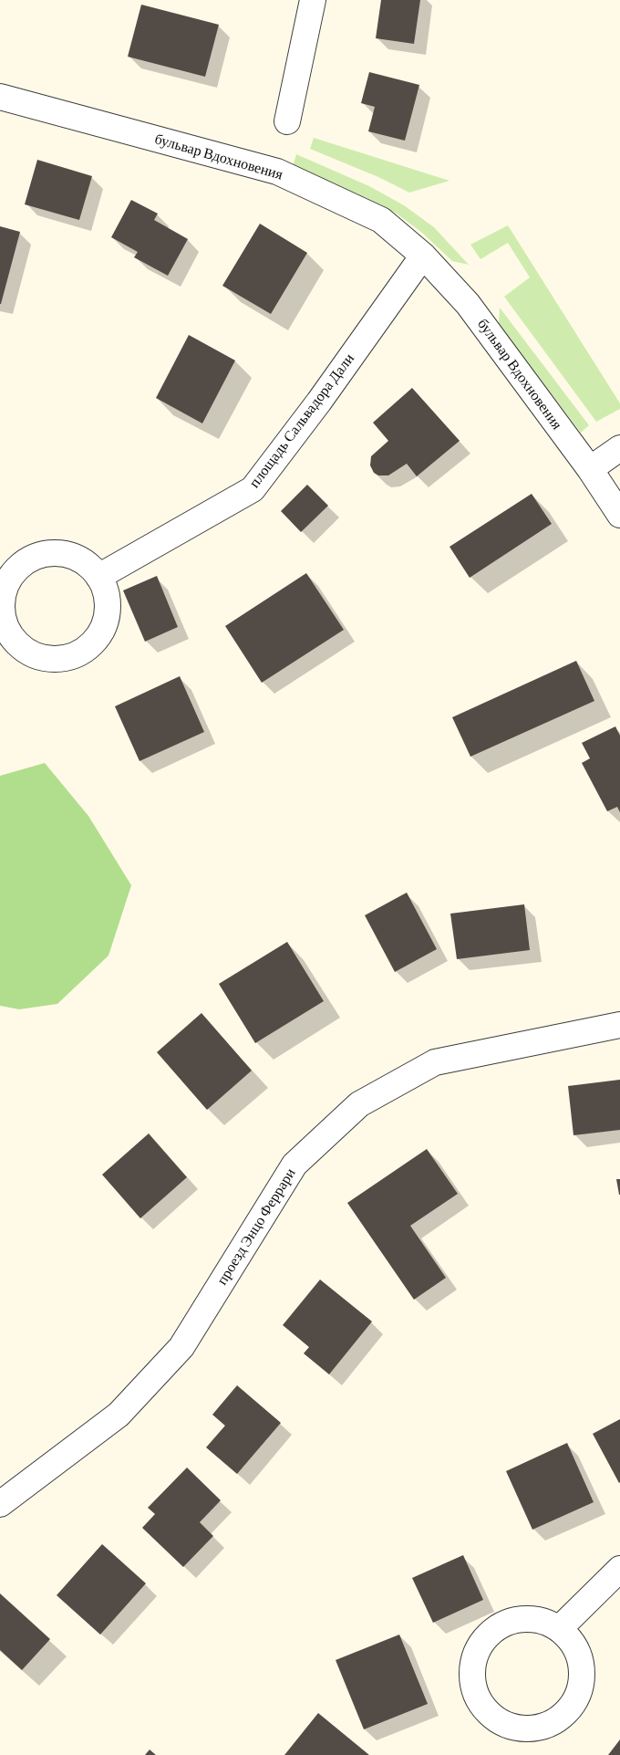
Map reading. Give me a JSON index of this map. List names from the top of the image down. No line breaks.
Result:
{"streets":{"street":["бульвар Вдохновения","площадь Сальвадора Дали","проезд Энцо Феррари"]},"crossings":[["бульвар Вдохновения","площадь Сальвадора Дали"]]}
